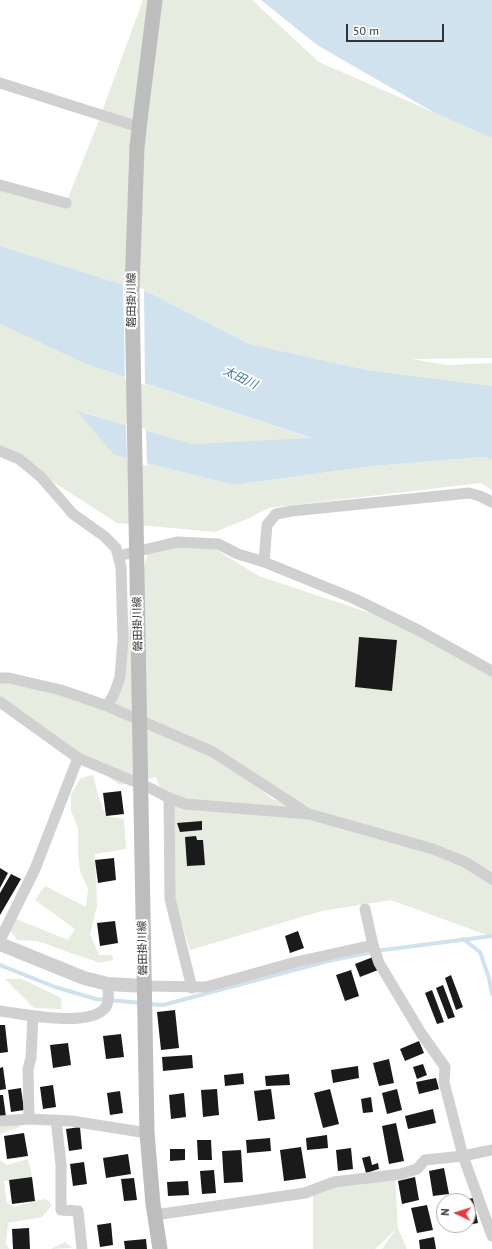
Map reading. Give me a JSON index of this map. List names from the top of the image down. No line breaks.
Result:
{"streets":{"main road":["磐田掛川線"]},"water":["太田川"],"scale_bar":"50 m","north":"left"}
